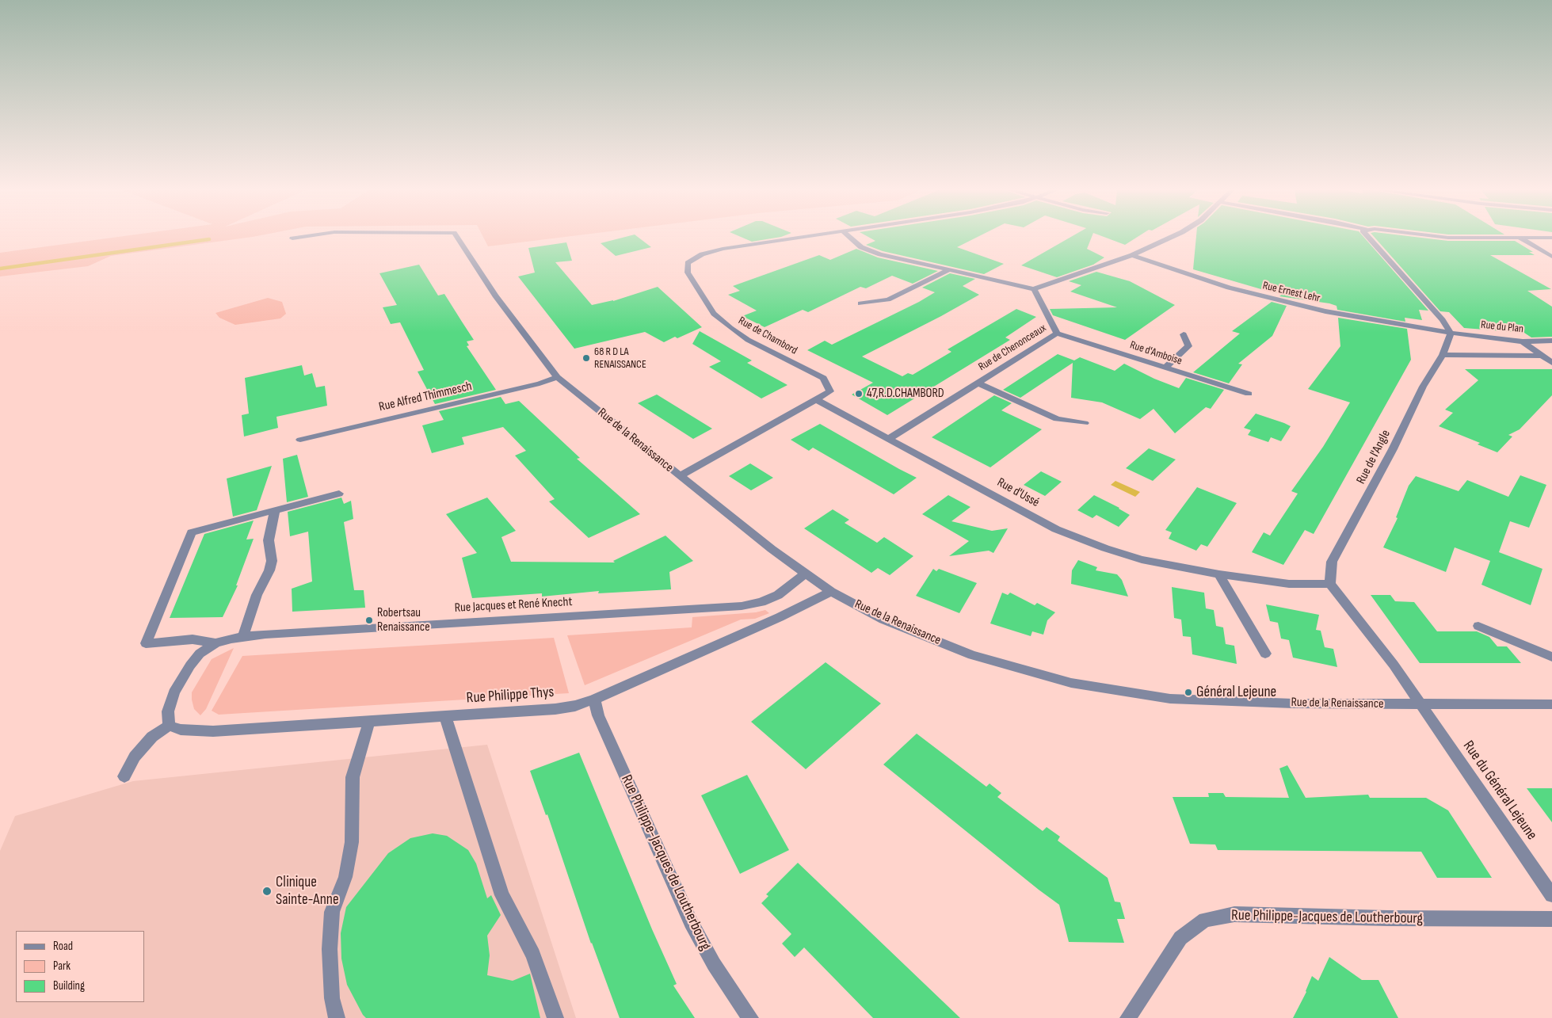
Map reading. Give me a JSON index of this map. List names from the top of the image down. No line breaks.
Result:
{"streets":{"street":["Rue Ernest Lehr","Rue du Plan","Rue de Chambord","Rue de Chenonceaux","Rue d'Amboise","Rue Alfred Thimmesch","Rue de la Renaissance","Rue de l'Angle","Rue d'Ussé","Rue Jacques et René Knecht","Rue Philippe Thys","Rue du Général Lejeune","Rue Philippe-Jacques de Loutherbourg"]},"crossings":[["Rue Ernest Lehr","Rue du Plan"],["Rue Ernest Lehr","Rue de l'Angle"],["Rue du Plan","Rue de l'Angle"],["Rue de Chambord","Rue de la Renaissance"],["Rue de Chambord","Rue d'Ussé"],["Rue de Chenonceaux","Rue d'Amboise"],["Rue de Chenonceaux","Rue d'Ussé"],["Rue Alfred Thimmesch","Rue de la Renaissance"],["Rue de la Renaissance","Rue Jacques et René Knecht"],["Rue de la Renaissance","Rue Philippe Thys"],["Rue de la Renaissance","Rue du Général Lejeune"],["Rue de l'Angle","Rue d'Ussé"],["Rue Jacques et René Knecht","Rue Philippe Thys"],["Rue Philippe Thys","Rue Philippe-Jacques de Loutherbourg"]],"places":["68 R D LA RENAISSANCE","47,R.D.CHAMBORD","Robertsau Renaissance","Général Lejeune","Clinique Sainte-Anne"],"legend":["Road","Park","Building"]}
